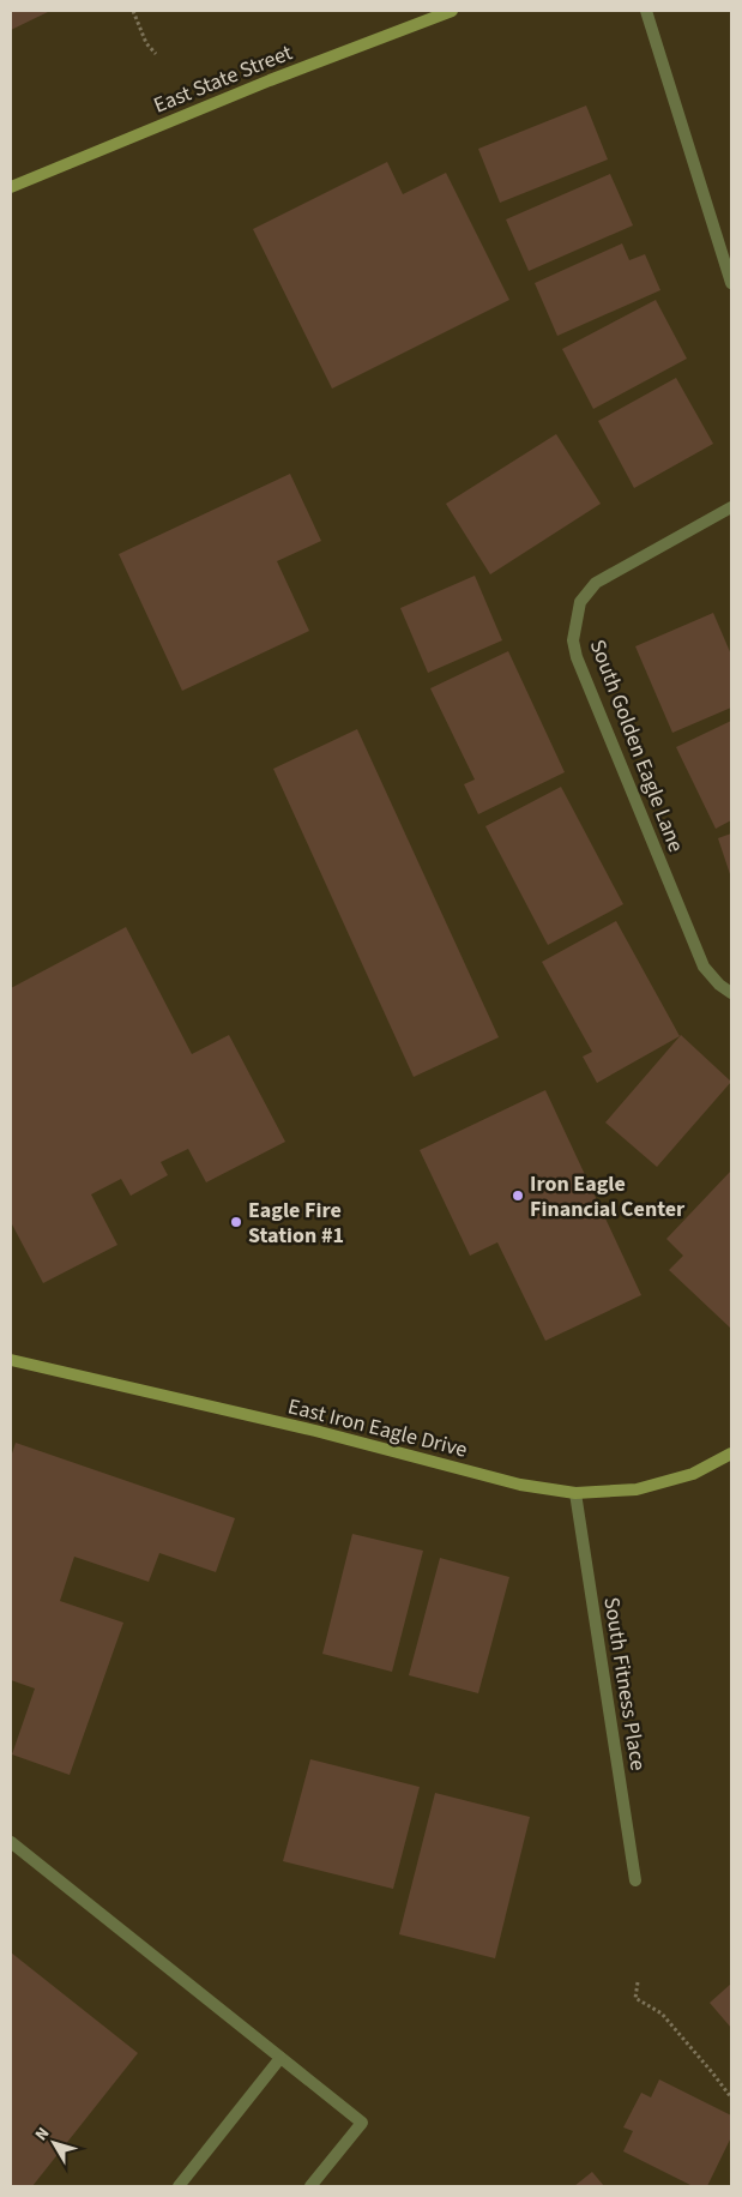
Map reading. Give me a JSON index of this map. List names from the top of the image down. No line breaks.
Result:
{"streets":{"street":["East State Street","South Golden Eagle Lane","East Iron Eagle Drive","South Fitness Place"]},"crossings":[["East Iron Eagle Drive","South Fitness Place"]],"places":["Iron Eagle Financial Center","Eagle Fire Station #1"],"north":"top left"}
